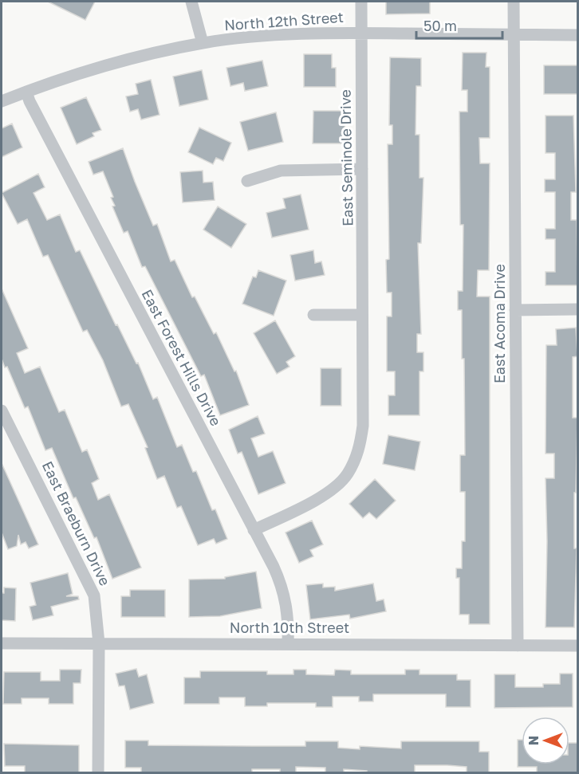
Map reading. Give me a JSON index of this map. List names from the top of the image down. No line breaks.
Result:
{"streets":{"street":["North 12th Street","East Seminole Drive","East Acoma Drive","East Forest Hills Drive","East Braeburn Drive","North 10th Street"]},"crossings":[["North 12th Street","East Seminole Drive"],["North 12th Street","East Acoma Drive"],["North 12th Street","East Forest Hills Drive"],["East Seminole Drive","East Forest Hills Drive"],["East Acoma Drive","North 10th Street"],["East Forest Hills Drive","North 10th Street"],["East Braeburn Drive","North 10th Street"]],"scale_bar":"50 m","north":"left"}
